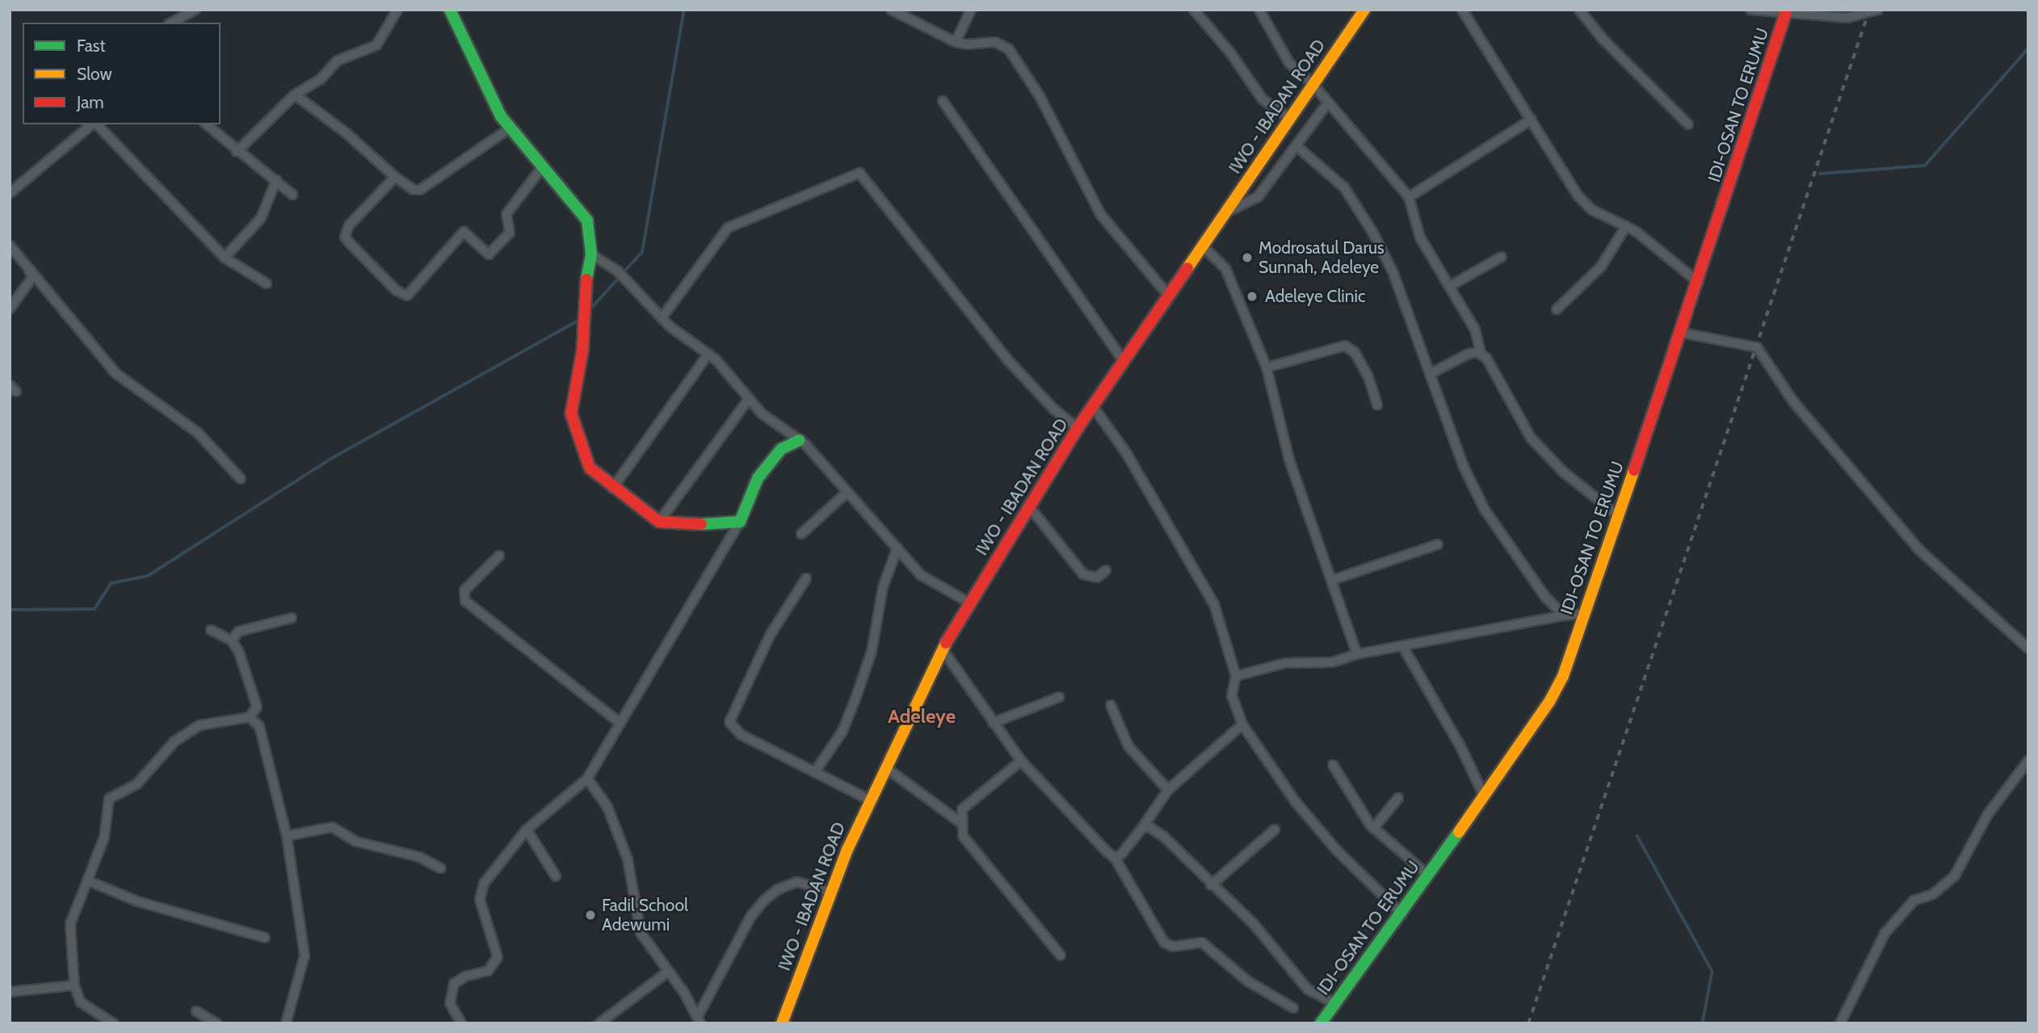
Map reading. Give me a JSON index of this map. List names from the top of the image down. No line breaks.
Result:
{"streets":{"street":["IDI-OSAN TO ERUMU","IWO - IBADAN ROAD"]},"districts":["Adeleye"],"places":["Modrosatul Darus Sunnah, Adeleye","Adeleye Clinic","Fadil School Adewumi"],"legend":["Fast","Slow","Jam"]}
